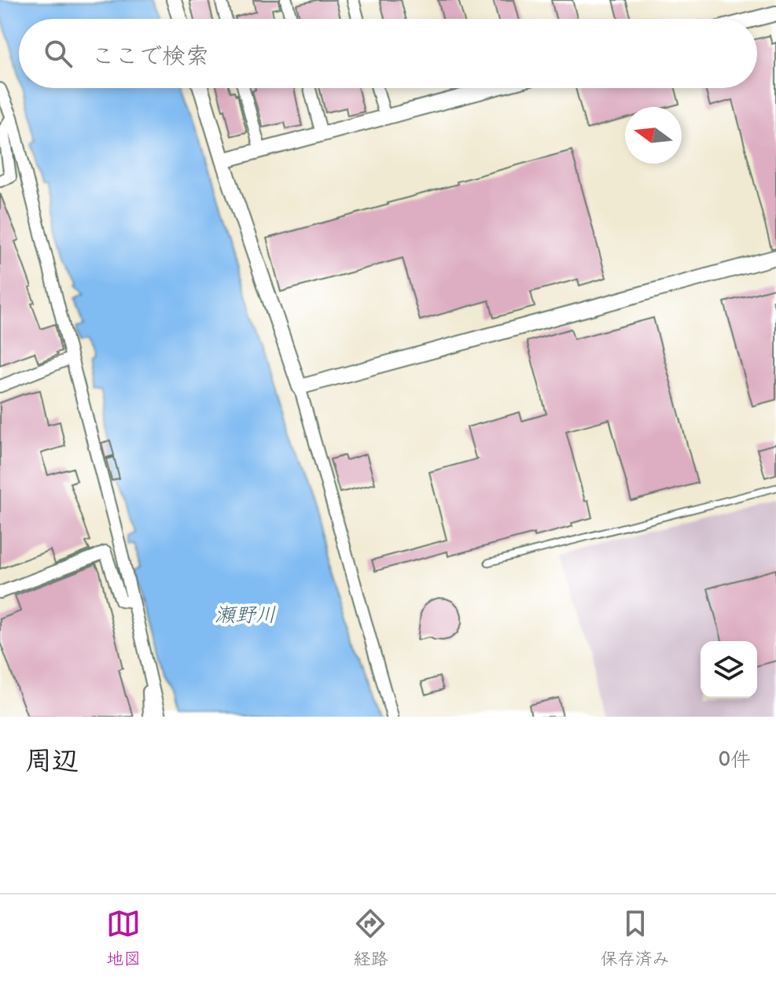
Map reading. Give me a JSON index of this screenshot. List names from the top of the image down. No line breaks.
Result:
{"water":["瀬野川"],"north":"left","page":{"search":"ここで検索","heading":["周辺","0件"],"nav":["地図","経路","保存済み"]}}
